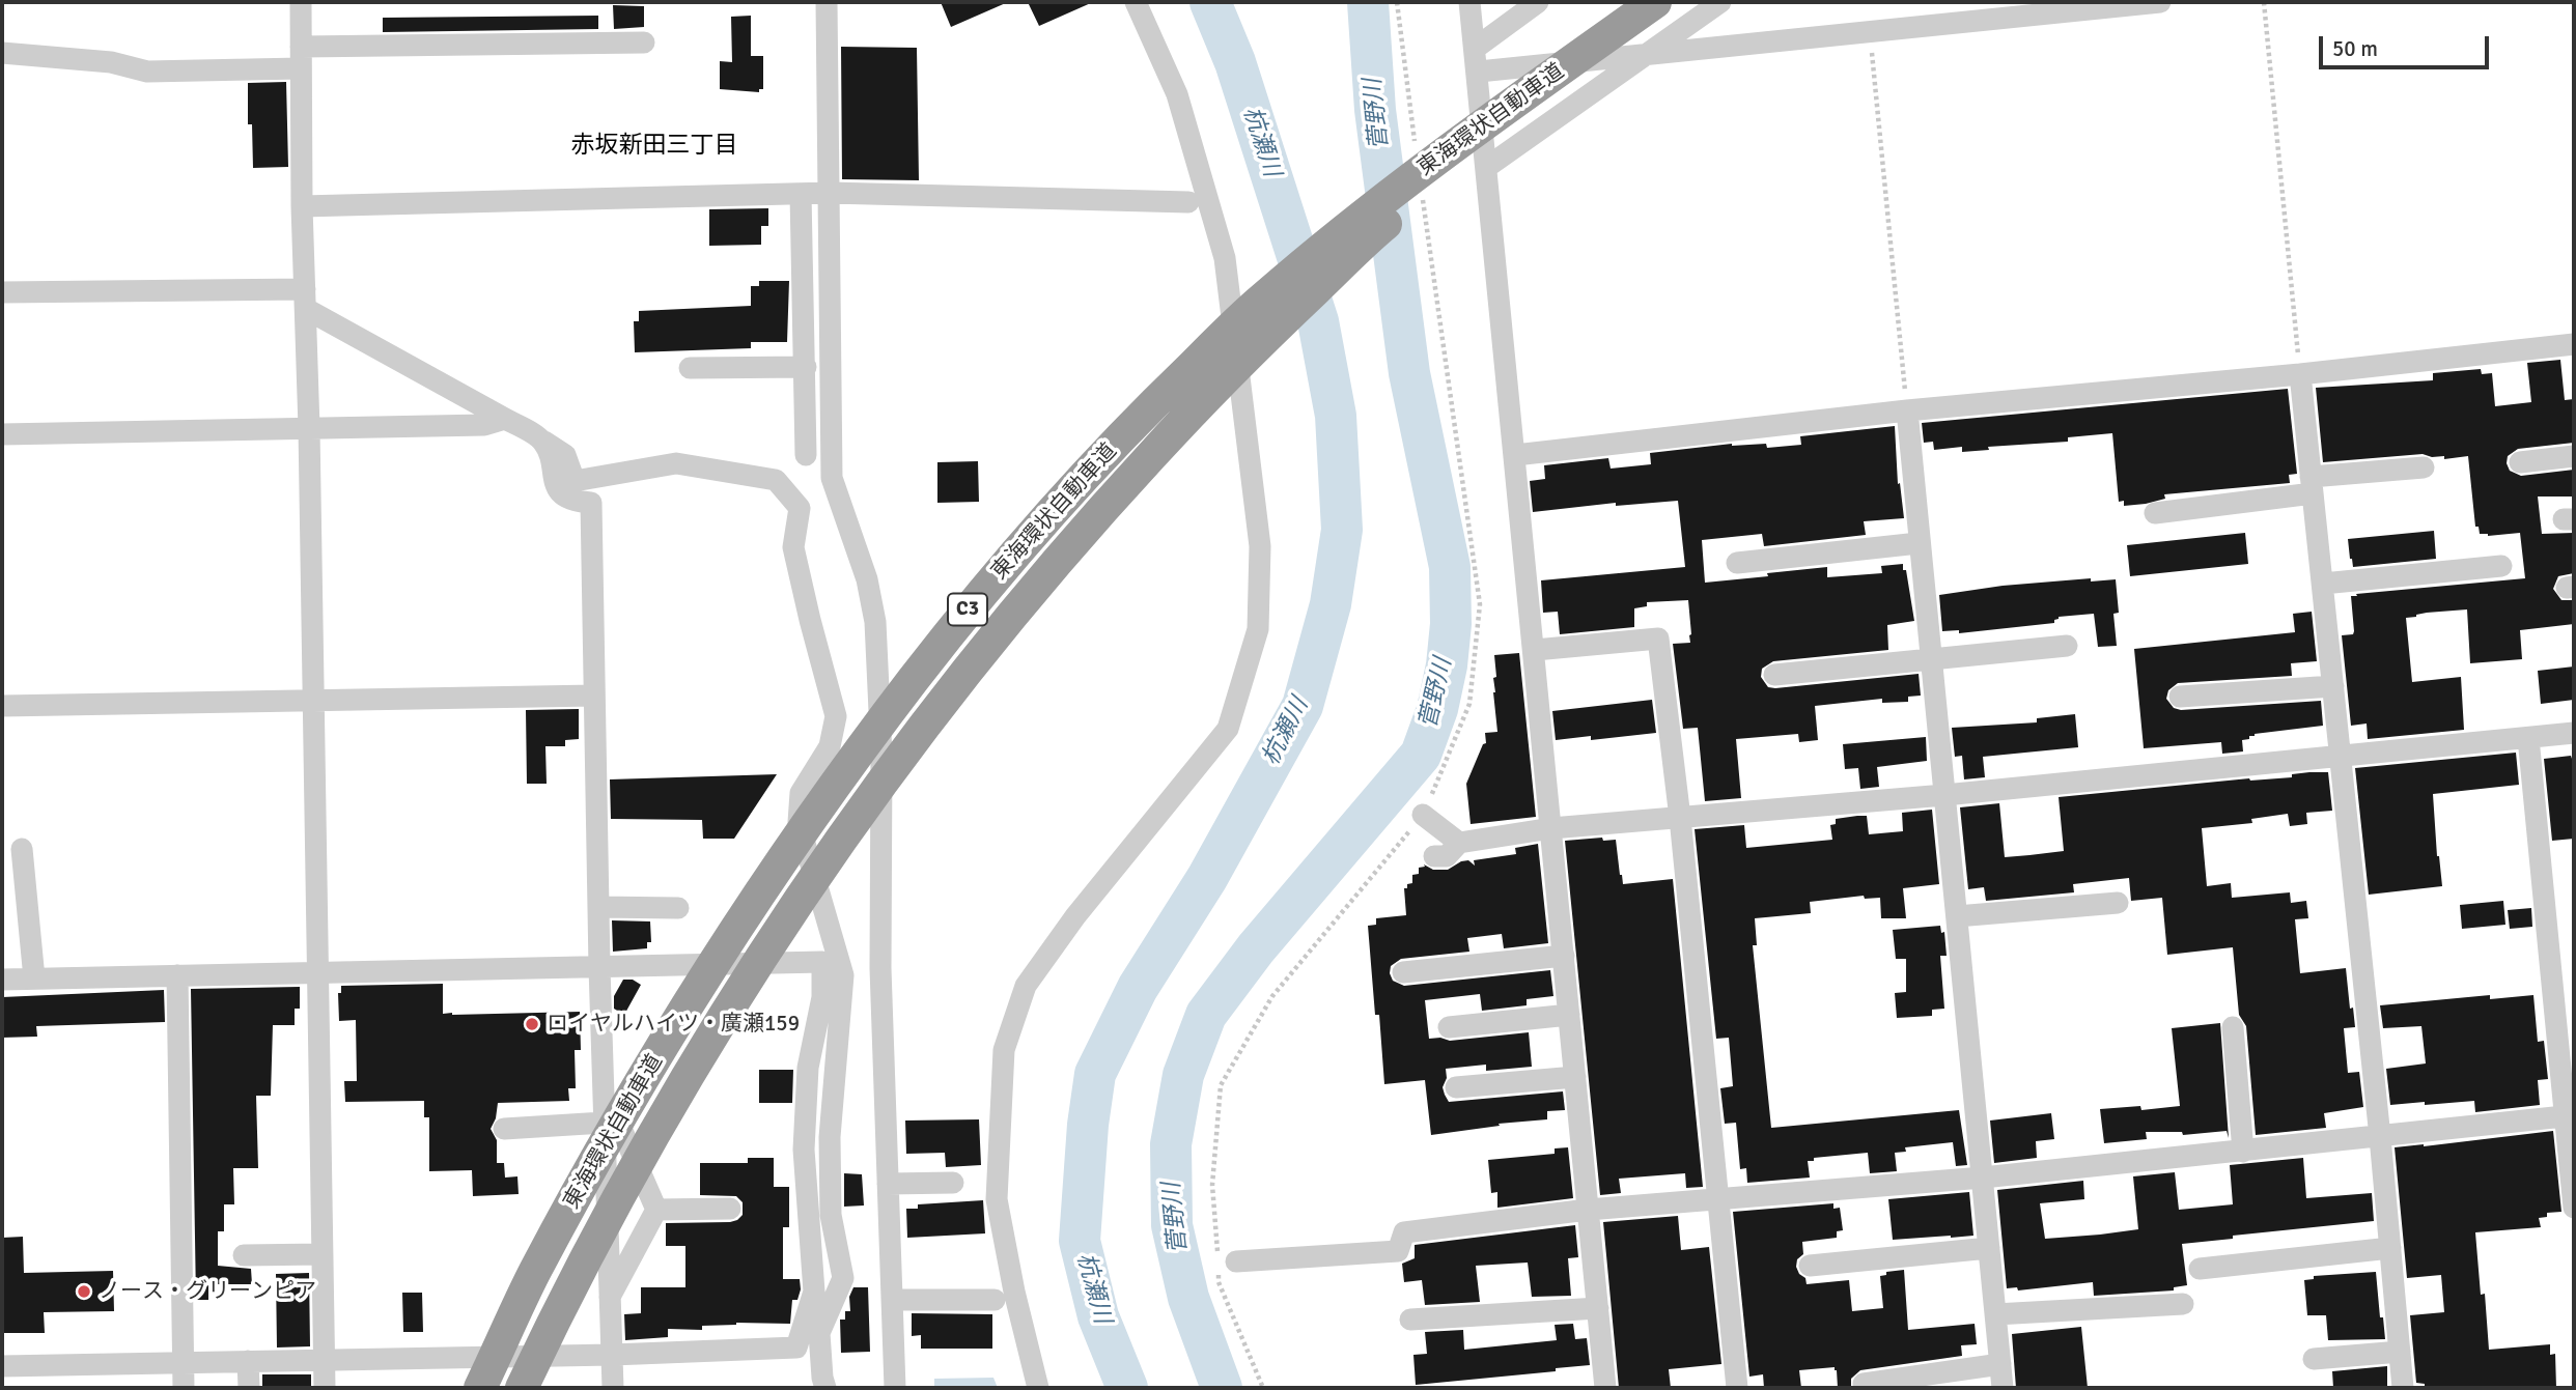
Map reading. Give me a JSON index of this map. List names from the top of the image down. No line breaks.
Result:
{"streets":{"highway":["東海環状自動車道","C3"]},"districts":["赤坂新田三丁目"],"water":["菅野川","杭瀬川"],"places":["ロイヤルハイツ・廣瀬159","ノース・グリーンピア"],"scale_bar":"50 m"}
